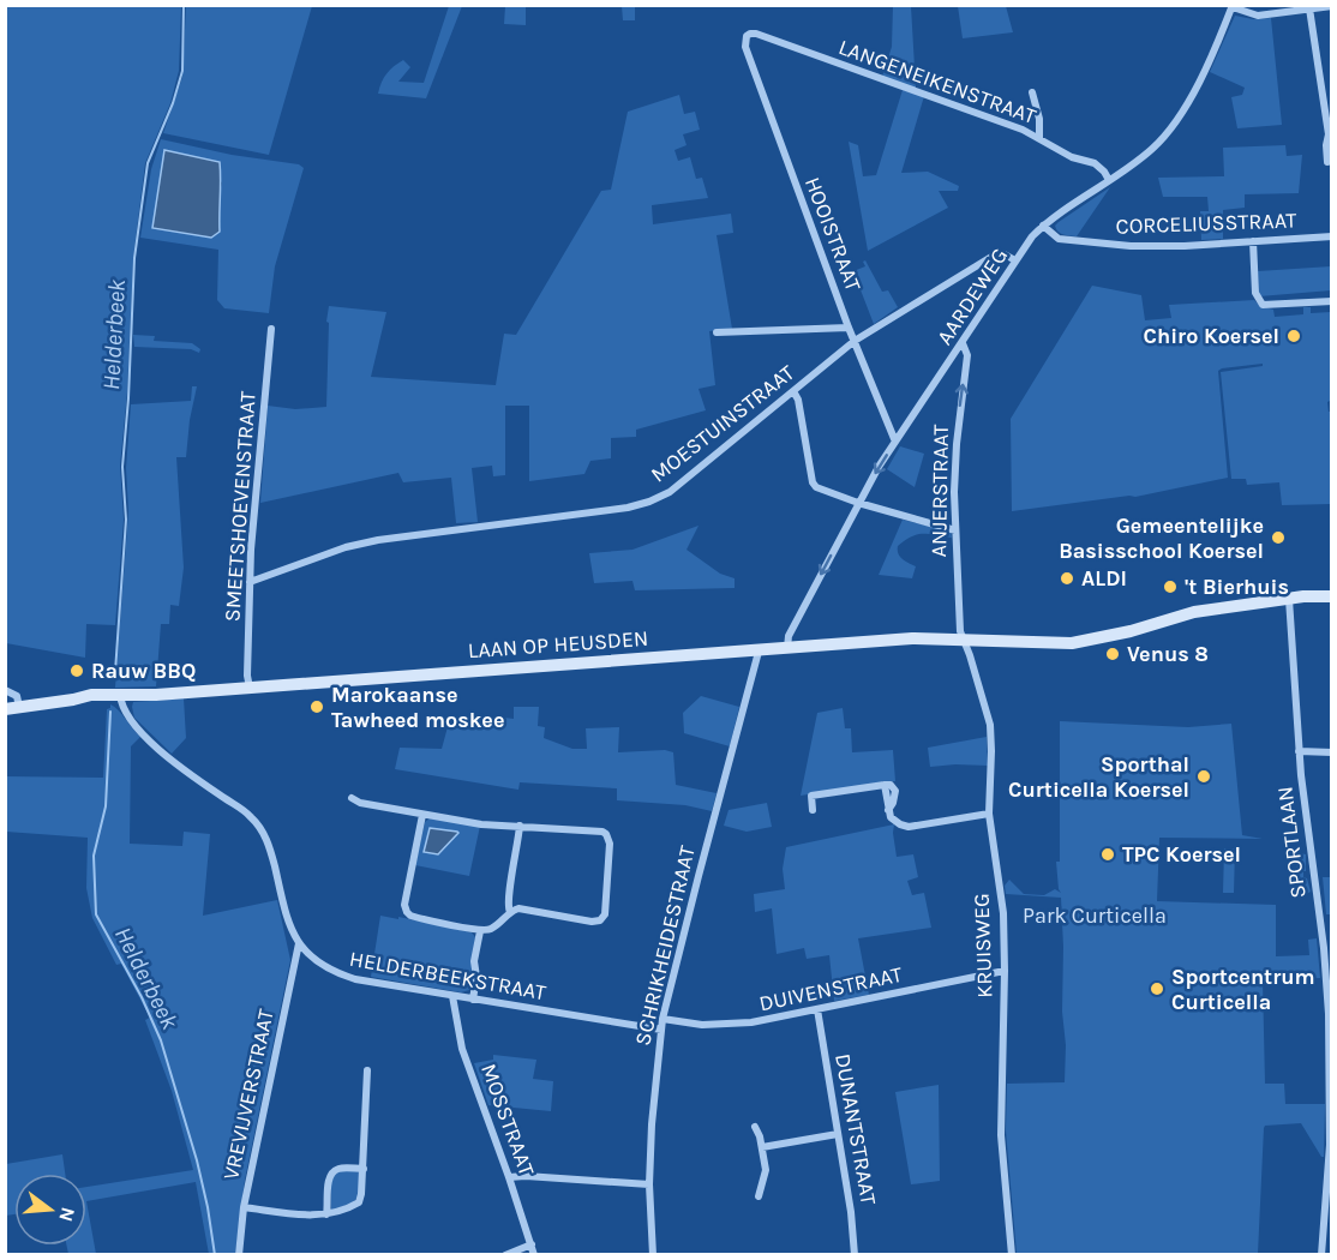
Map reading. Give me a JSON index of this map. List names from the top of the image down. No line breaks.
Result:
{"streets":{"street":["LANGENEIKENSTRAAT","CORCELIUSSTRAAT","HOOISTRAAT","AARDEWEG","MOESTUINSTRAAT","ANJERSTRAAT","SMEETSHOEVENSTRAAT","LAAN OP HEUSDEN","SPORTLAAN","SCHRIKHEIDESTRAAT","KRUISWEG","HELDERBEEKSTRAAT","DUIVENSTRAAT","VREVIJVERSTRAAT","MOSSTRAAT","DUNANTSTRAAT"]},"crossings":[["LANGENEIKENSTRAAT","HOOISTRAAT"],["LANGENEIKENSTRAAT","AARDEWEG"],["CORCELIUSSTRAAT","AARDEWEG"],["HOOISTRAAT","AARDEWEG"],["HOOISTRAAT","MOESTUINSTRAAT"],["AARDEWEG","MOESTUINSTRAAT"],["AARDEWEG","ANJERSTRAAT"],["AARDEWEG","LAAN OP HEUSDEN"],["MOESTUINSTRAAT","SMEETSHOEVENSTRAAT"],["ANJERSTRAAT","LAAN OP HEUSDEN"],["ANJERSTRAAT","KRUISWEG"],["SMEETSHOEVENSTRAAT","LAAN OP HEUSDEN"],["LAAN OP HEUSDEN","SPORTLAAN"],["LAAN OP HEUSDEN","SCHRIKHEIDESTRAAT"],["LAAN OP HEUSDEN","KRUISWEG"],["LAAN OP HEUSDEN","HELDERBEEKSTRAAT"],["SCHRIKHEIDESTRAAT","HELDERBEEKSTRAAT"],["SCHRIKHEIDESTRAAT","DUIVENSTRAAT"],["KRUISWEG","DUIVENSTRAAT"],["HELDERBEEKSTRAAT","VREVIJVERSTRAAT"],["HELDERBEEKSTRAAT","MOSSTRAAT"],["DUIVENSTRAAT","DUNANTSTRAAT"]],"one_way":["ANJERSTRAAT"],"water":["Helderbeek"],"parks":["Park Curticella"],"places":["Chiro Koersel","Gemeentelijke Basisschool Koersel","ALDI","'t Bierhuis","Venus 8","Rauw BBQ","Marokaanse Tawheed moskee","Sporthal Curticella Koersel","TPC Koersel","Sportcentrum Curticella"],"north":"right"}
